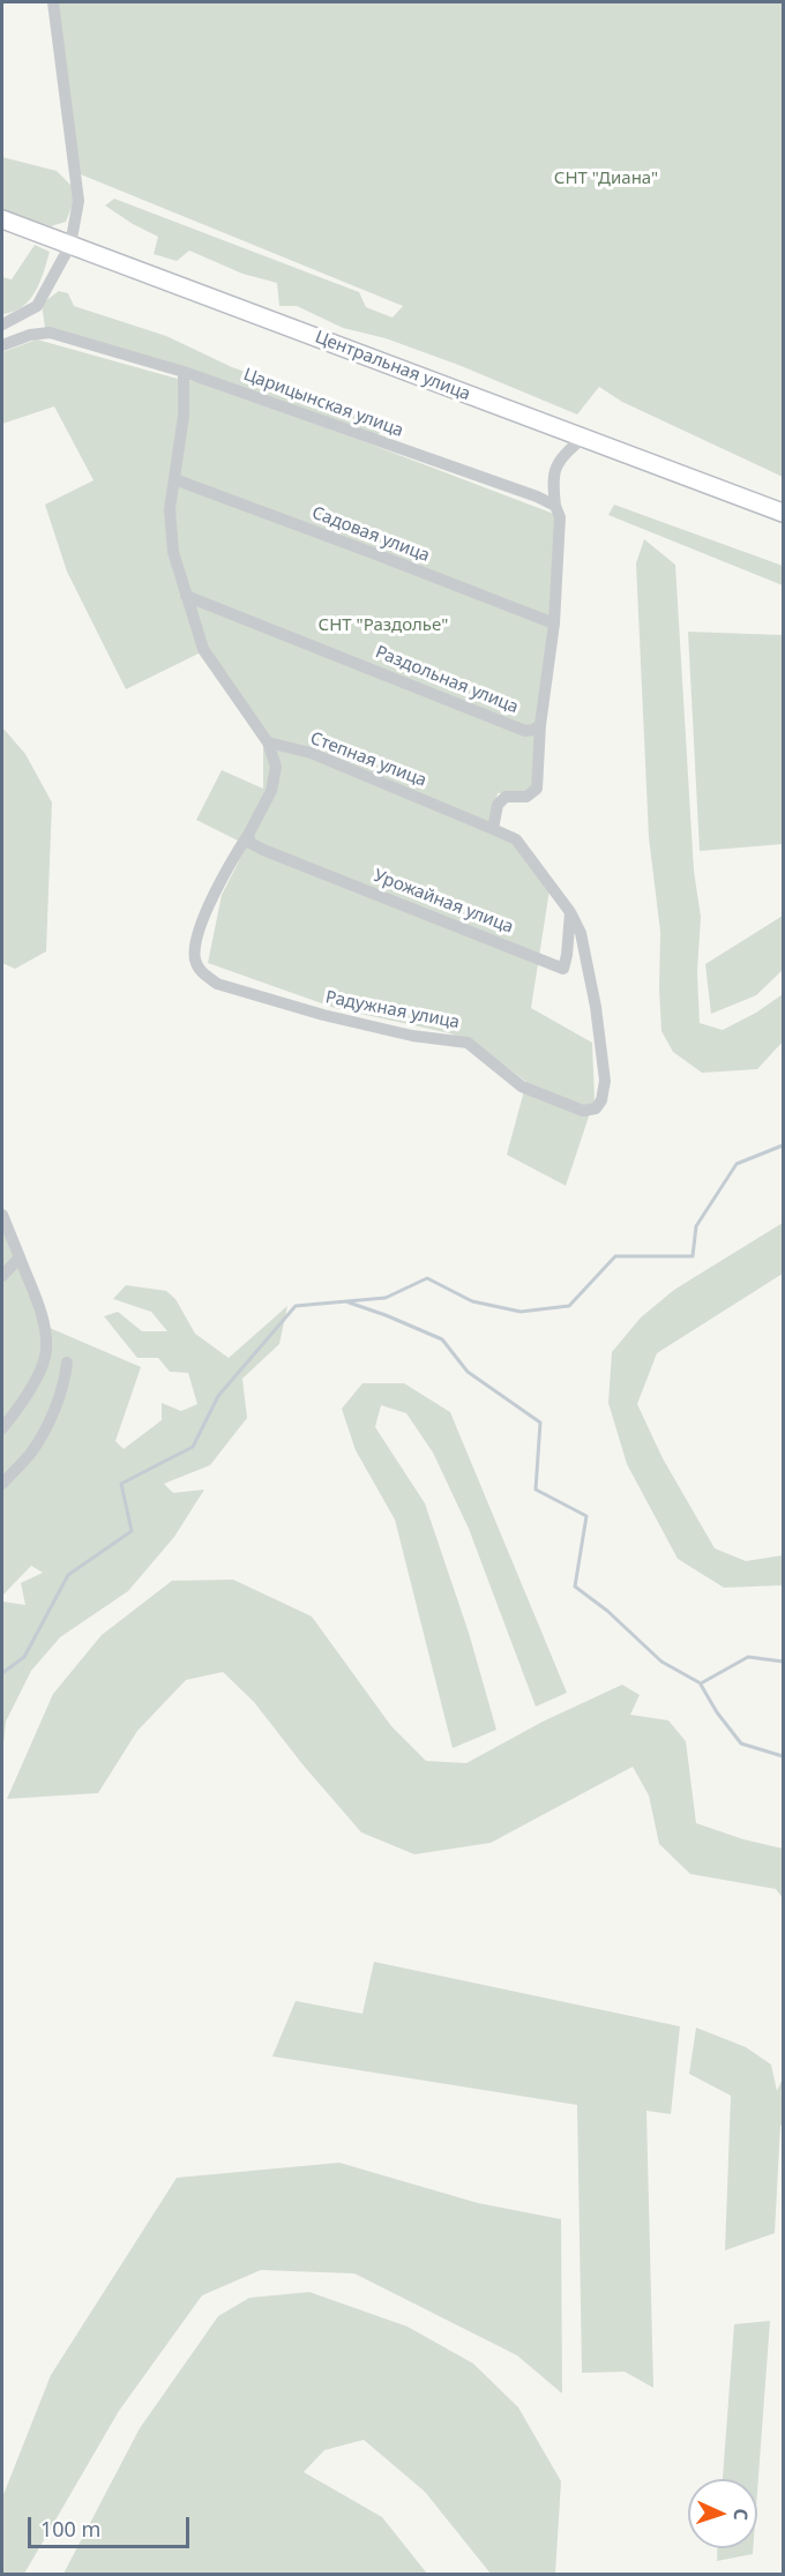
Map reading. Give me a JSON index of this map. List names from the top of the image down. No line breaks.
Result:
{"streets":{"street":["Центральная улица","Царицынская улица","Садовая улица","Раздольная улица","Степная улица","Урожайная улица","Радужная улица"]},"crossings":[["Урожайная улица","Радужная улица"]],"parks":["СНТ \"Диана\"","СНТ \"Раздолье\""],"scale_bar":"100 m","north":"right"}
